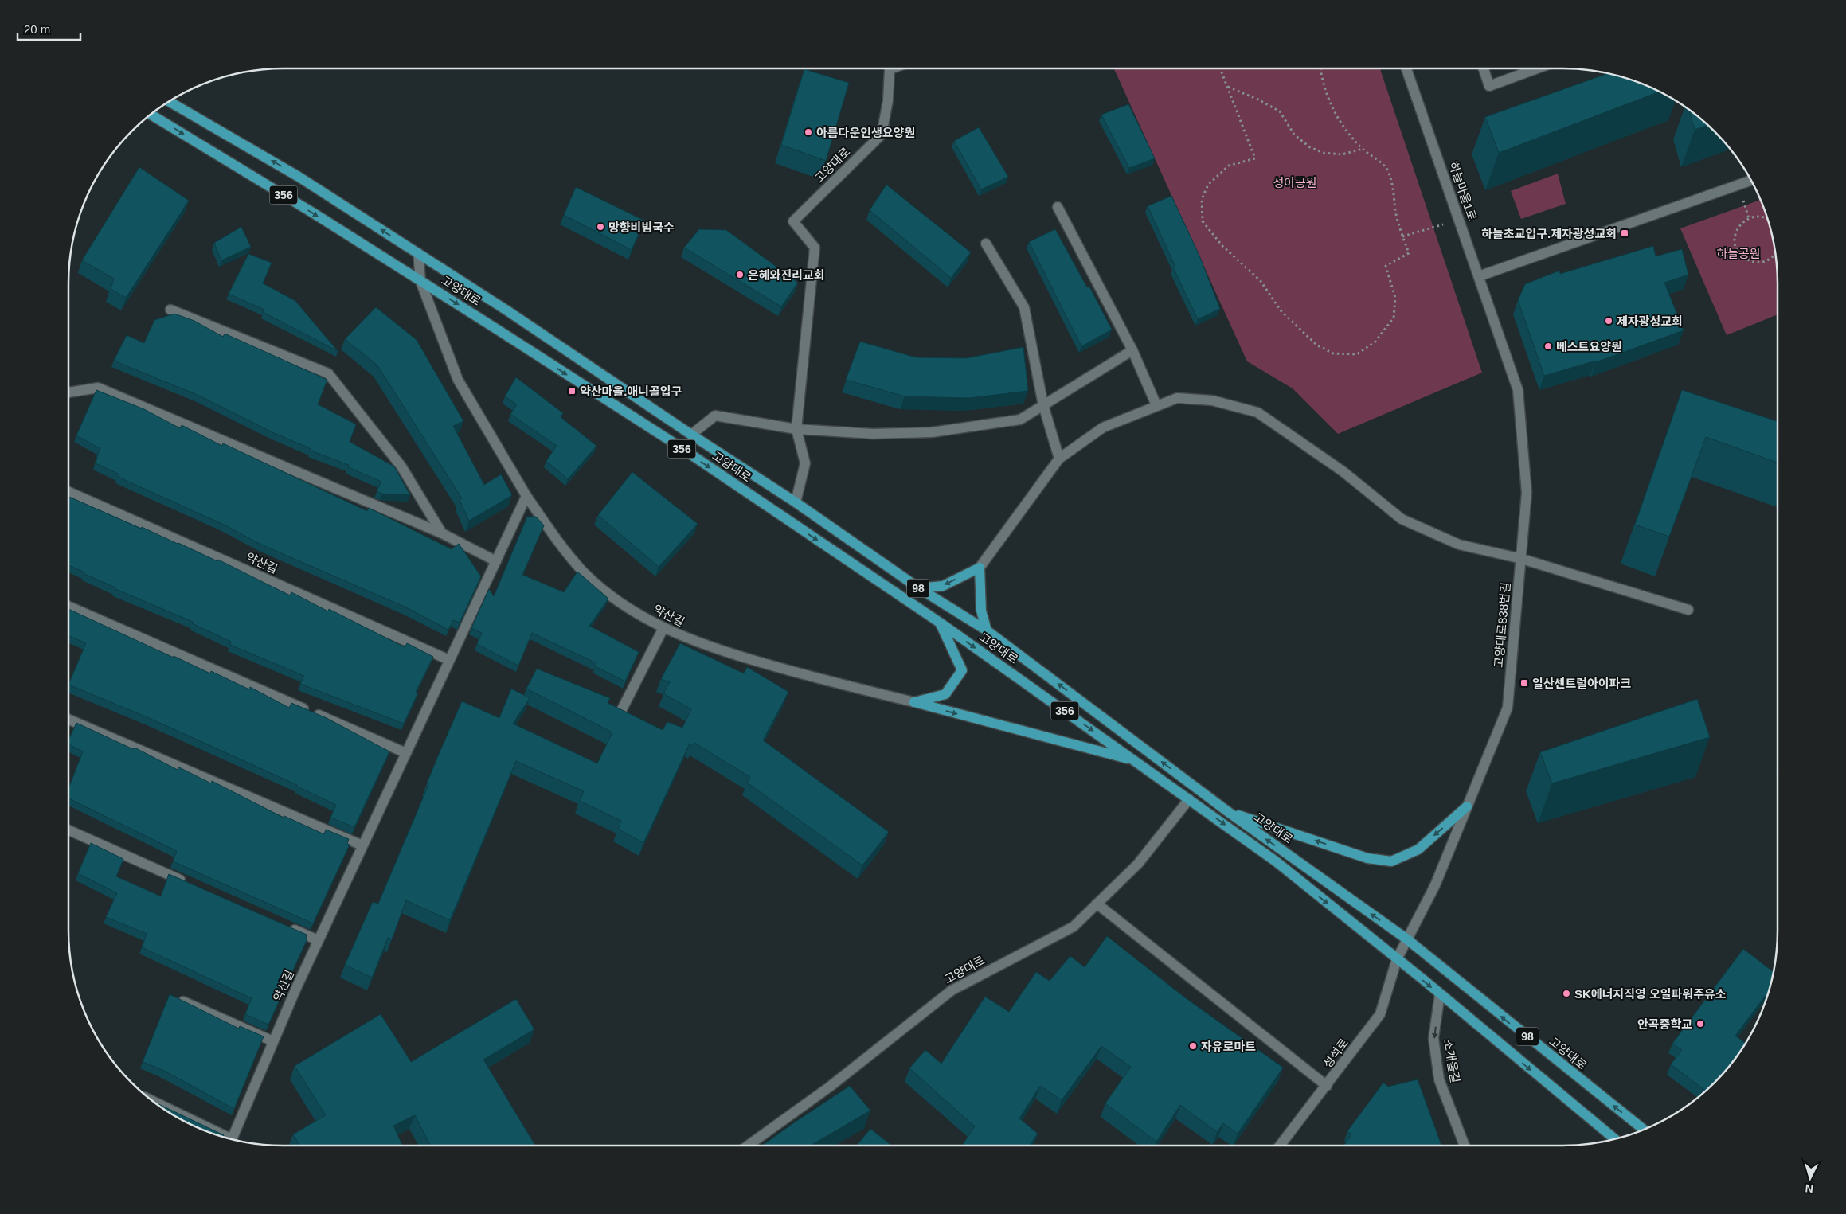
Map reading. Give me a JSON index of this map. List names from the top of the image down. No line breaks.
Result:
{"streets":{"main road":["고양대로","356","98"],"street":["하늘마을1로","약산길","고양대로838번길","성석로","소개울길"]},"crossings":[["고양대로","고양대로838번길"],["고양대로","성석로"],["고양대로","소개울길"],["하늘마을1로","고양대로838번길"],["고양대로838번길","성석로"]],"one_way":["소개울길"],"parks":["성아공원","하늘공원"],"places":{"other":["아름다운인생요양원","망향비빔국수","은혜와진리교회","제자광성교회","베스트요양원","SK에너지직영 오일파워주유소","안곡중학교","자유로마트"],"transit":["하늘초교입구.제자광성교회","약산마을.애니골입구","일산센트럴아이파크"]},"scale_bar":"20 m","north":"bottom"}
